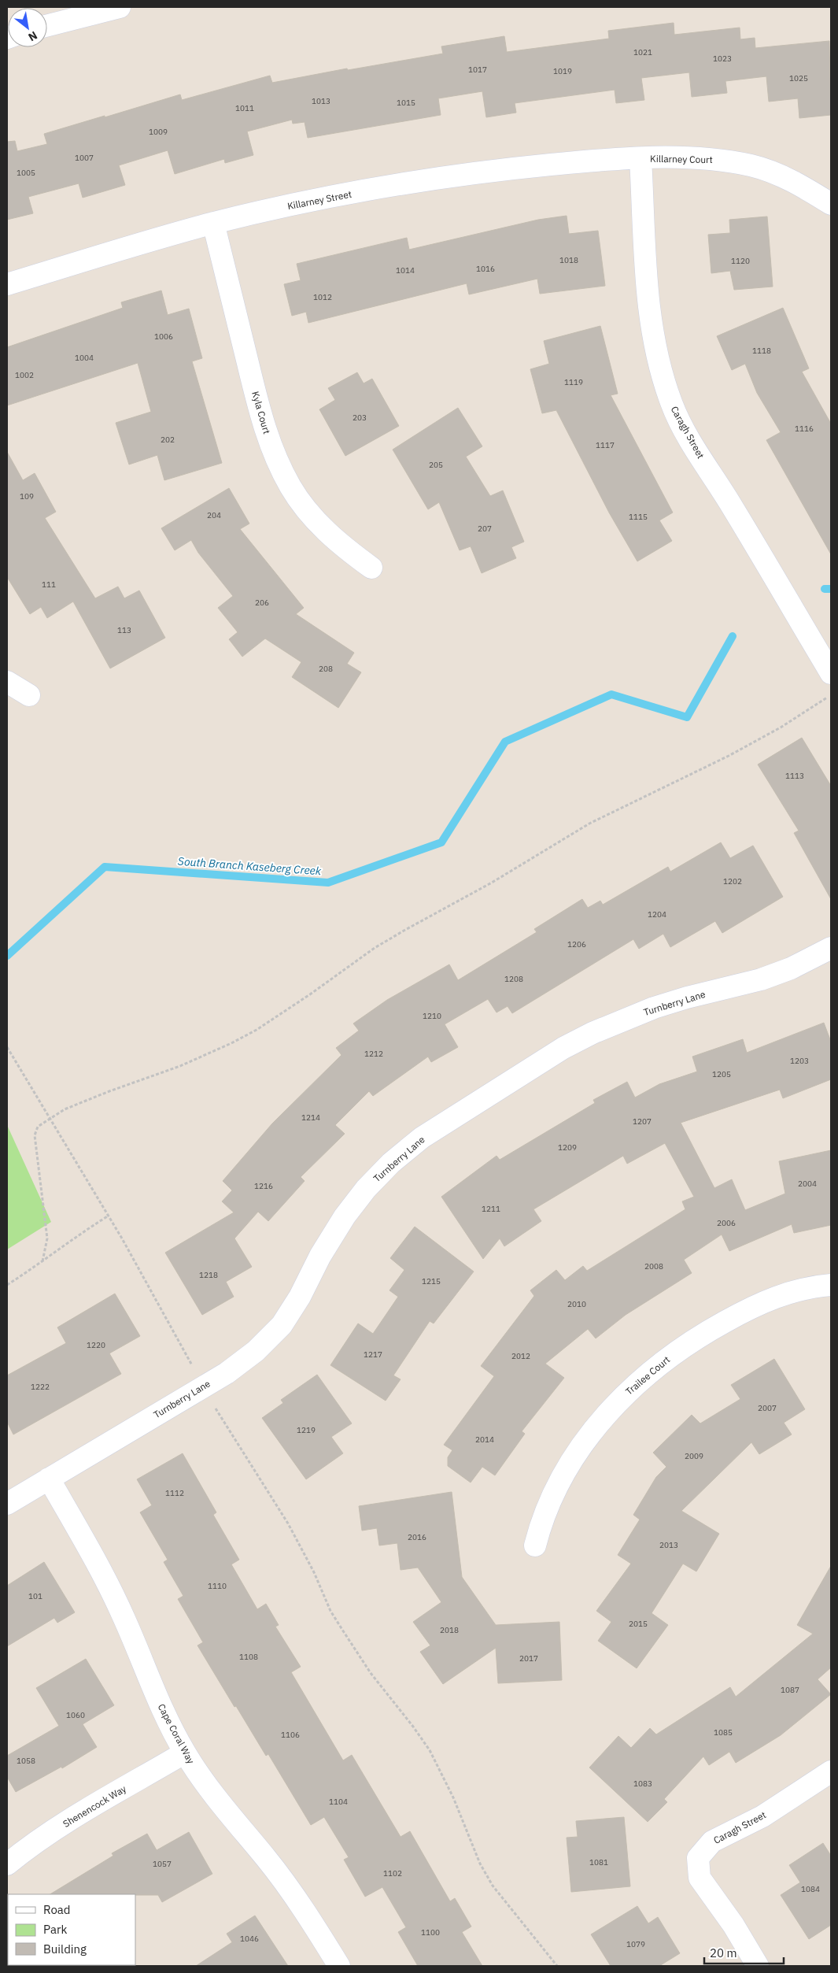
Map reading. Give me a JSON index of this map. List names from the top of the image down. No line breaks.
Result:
{"streets":{"street":["Killarney Court","Killarney Street","Kyla Court","Caragh Street","Turnberry Lane","Trailee Court","Cape Coral Way","Shenencock Way"]},"crossings":[["Killarney Court","Killarney Street"],["Killarney Court","Caragh Street"],["Killarney Street","Kyla Court"],["Killarney Street","Caragh Street"],["Turnberry Lane","Cape Coral Way"],["Cape Coral Way","Shenencock Way"]],"water":["South Branch Kaseberg Creek"],"house_numbers":["1021","1023","1017","1019","1025","1013","1015","1011","1009","1007","1005","1018","1120","1016","1014","1012","1006","1118","1004","1002","1119","203","1116","202","1117","205","109","204","1115","207","111","206","113","208","1113","1202","1204","1206","1208","1210","1212","1203","1205","1214","1207","1209","2004","1216","1211","2006","2008","1218","1215","2010","1220","1217","2012","1222","2007","1219","2014","2009","1112","2016","2013","1110","101","2015","2018","1108","2017","1087","1060","1085","1106","1058","1083","1104","1081","1057","1102","1084","1100","1046","1079"],"legend":["Road","Park","Building"],"scale_bar":"20 m","north":"bottom right"}
